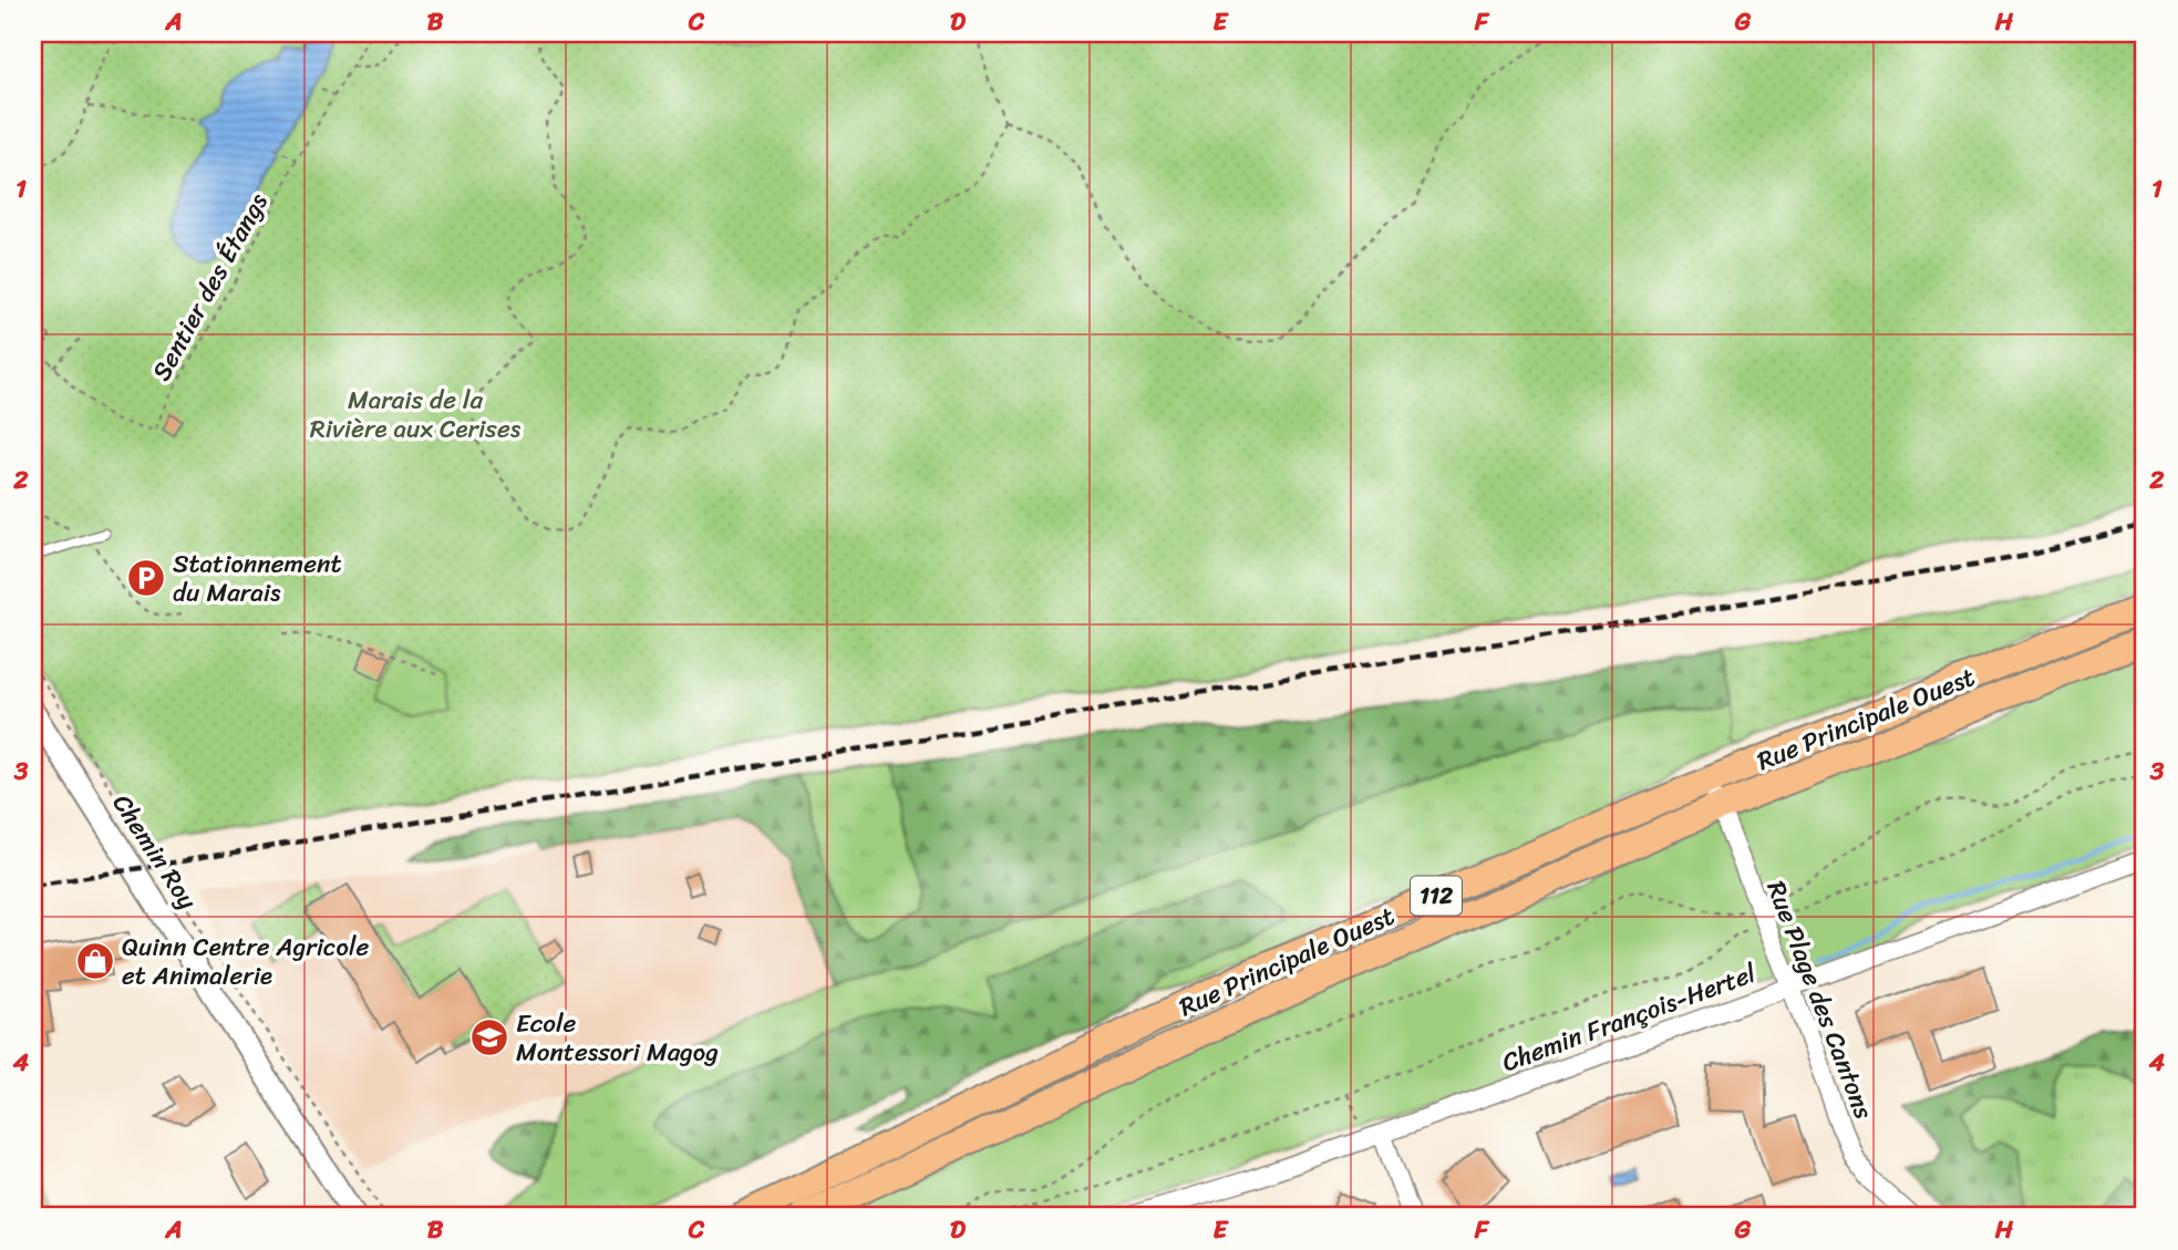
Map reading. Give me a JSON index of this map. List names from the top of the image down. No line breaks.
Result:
{"streets":{"main road":["Rue Principale Ouest","112"],"street":["Chemin Roy","Rue Plage des Cantons","Chemin François-Hertel"],"path":["Sentier des Étangs"]},"crossings":[["Rue Principale Ouest","Rue Plage des Cantons"],["Rue Plage des Cantons","Chemin François-Hertel"]],"parks":["Marais de la Rivière aux Cerises"],"places":{"parking":["Stationnement du Marais"],"shop":["Quinn Centre Agricole et Animalerie"],"school or university":["Ecole Montessori Magog"]},"grid":{"columns":["A","B","C","D","E","F","G","H"],"rows":["1","2","3","4"]}}
